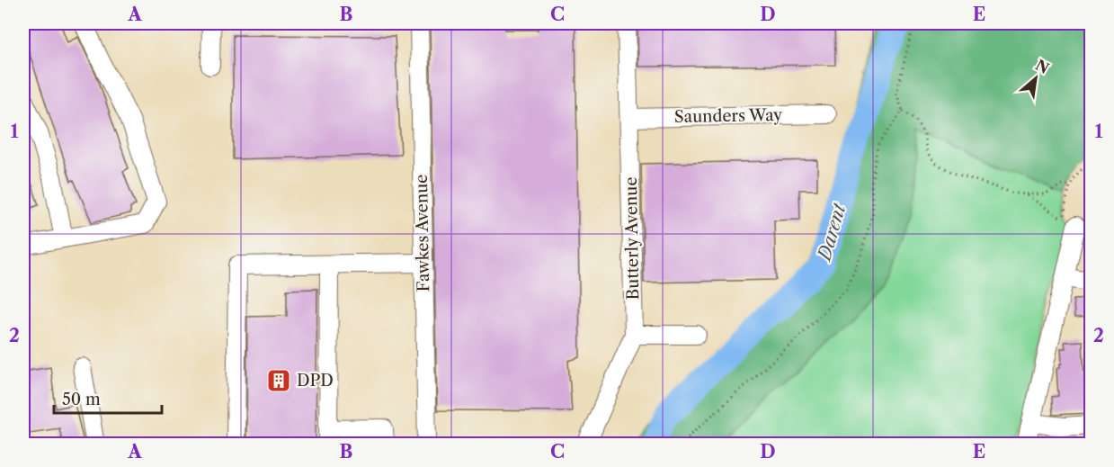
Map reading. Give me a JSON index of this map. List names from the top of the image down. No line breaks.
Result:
{"streets":{"street":["Saunders Way","Fawkes Avenue","Butterly Avenue"]},"crossings":[["Saunders Way","Butterly Avenue"]],"water":["Darent"],"places":{"building":["DPD"]},"scale_bar":"50 m","north":"top right","grid":{"columns":["A","B","C","D","E"],"rows":["1","2"]}}
